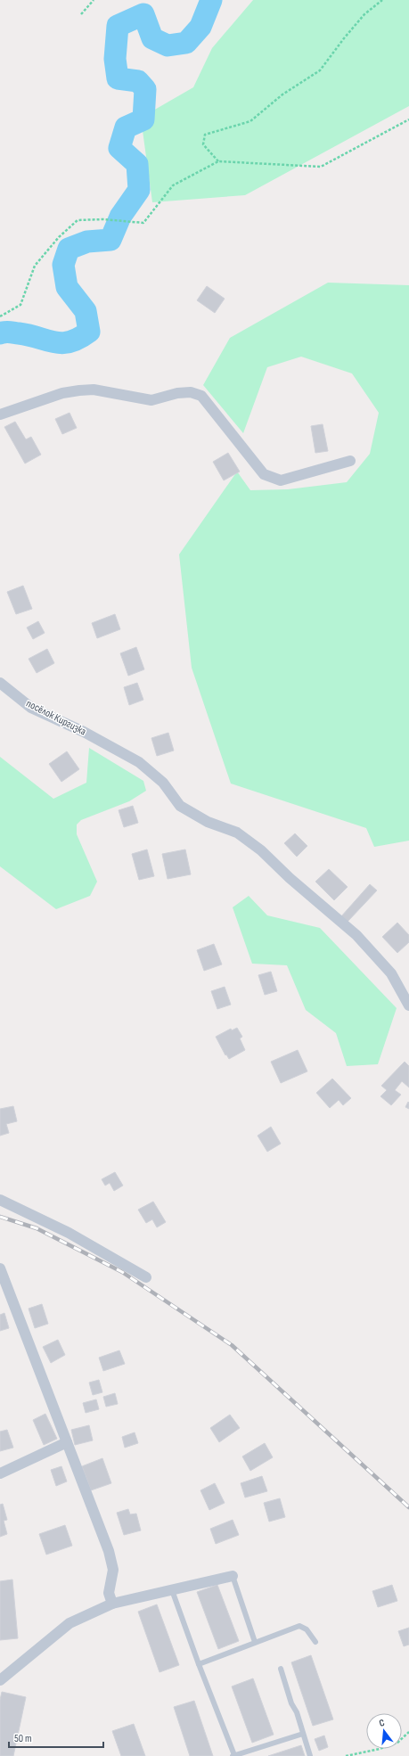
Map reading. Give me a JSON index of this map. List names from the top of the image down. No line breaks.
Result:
{"streets":{"street":["посёлок Киргизка"]},"scale_bar":"50 m","north":"top"}
